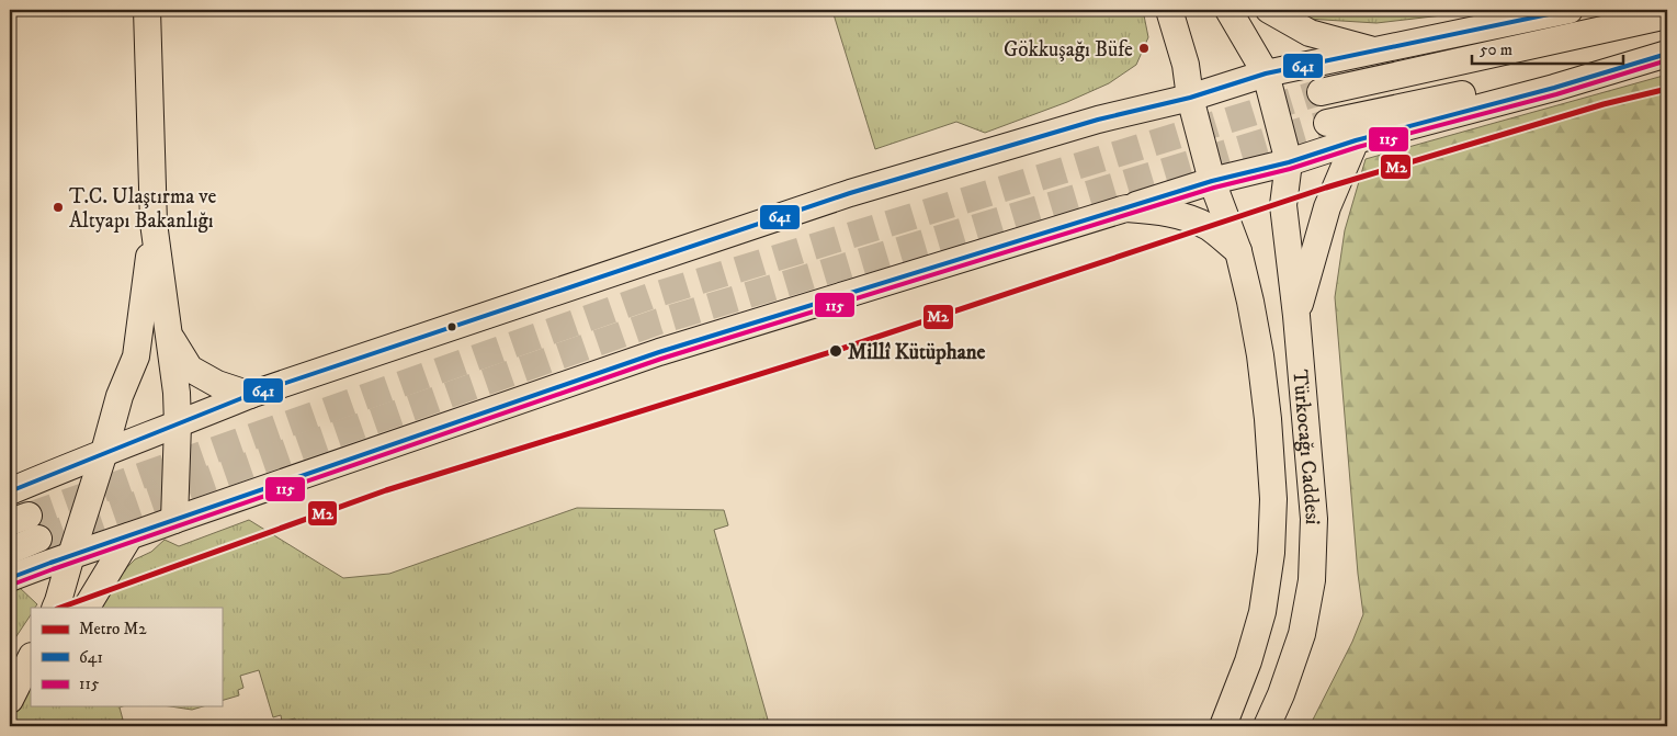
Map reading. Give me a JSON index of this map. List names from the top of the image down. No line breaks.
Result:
{"streets":{"main road":["Türkocağı Caddesi"]},"places":["Gökkuşağı Büfe","T.C. Ulaştırma ve Altyapı Bakanlığı","Millî Kütüphane"],"lines":["transit line 641","transit line 115","metro line M2"],"legend":["Metro M2","641","115"],"scale_bar":"50 m"}
